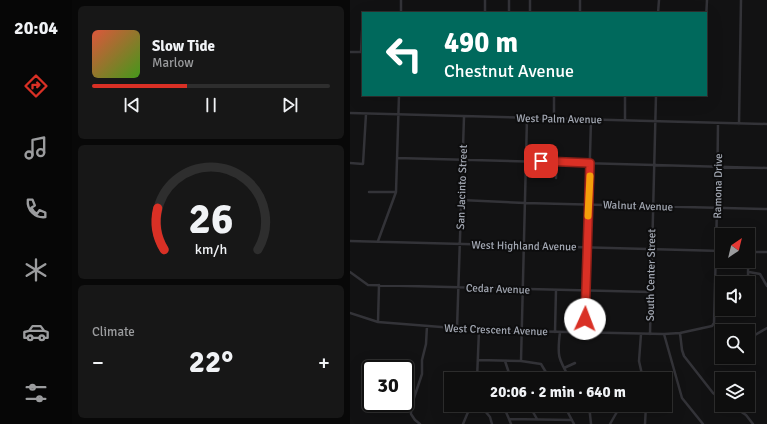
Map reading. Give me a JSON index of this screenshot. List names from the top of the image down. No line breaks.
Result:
{"streets":{"street":["West Palm Avenue","Ramona Drive","San Jacinto Street","Walnut Avenue","West Highland Avenue","South Center Street","Cedar Avenue","West Crescent Avenue"]},"crossings":[["West Palm Avenue","Ramona Drive"],["West Palm Avenue","San Jacinto Street"],["West Palm Avenue","South Center Street"],["Ramona Drive","Walnut Avenue"],["Ramona Drive","West Crescent Avenue"],["San Jacinto Street","Walnut Avenue"],["San Jacinto Street","West Highland Avenue"],["San Jacinto Street","Cedar Avenue"],["San Jacinto Street","West Crescent Avenue"],["Walnut Avenue","South Center Street"],["West Highland Avenue","South Center Street"],["South Center Street","Cedar Avenue"],["South Center Street","West Crescent Avenue"]],"north":"top right","page":{"tabs":"20:04","turn":["490 m","Chestnut Avenue"],"song":["Slow Tide","Marlow"],"tile":"Climate","heat":["−","22°","+"],"limit":"30","trip":"20:06 · 2 min · 640 m","gauge":["26","km/h"]}}
